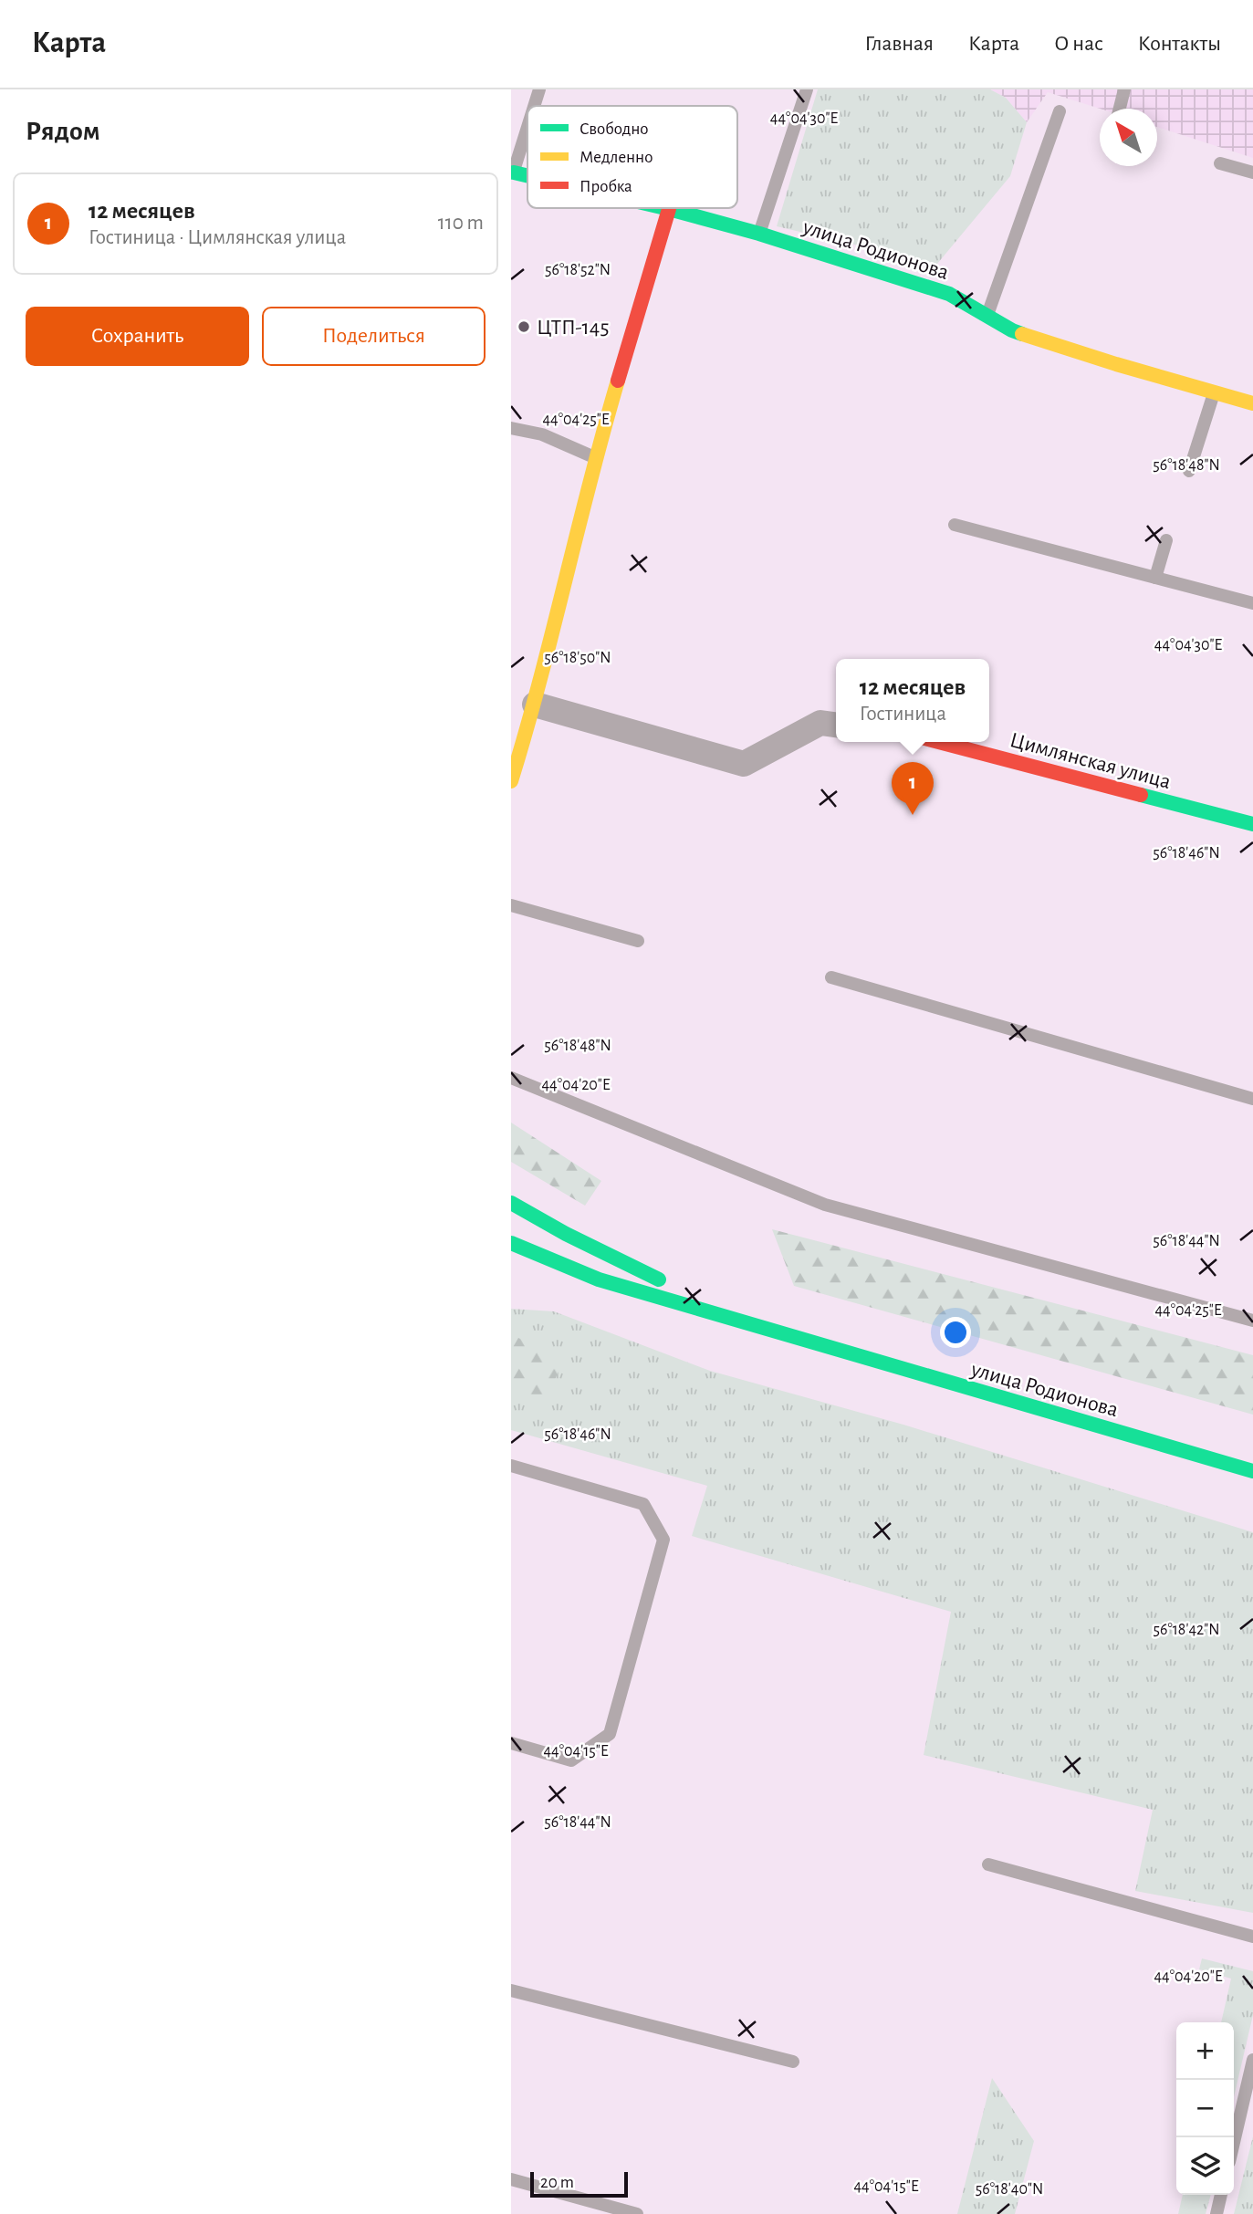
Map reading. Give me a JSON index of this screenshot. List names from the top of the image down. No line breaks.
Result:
{"streets":{"street":["улица Родионова","Цимлянская улица"]},"places":["ЦТП-145"],"legend":["Свободно","Медленно","Пробка"],"scale_bar":"20 m","north":"top left","page":{"header":"Карта","nav":["Главная","Карта","О нас","Контакты"],"heading":"Рядом","list":[{"mark":"1","name":"12 месяцев","note":"Гостиница · Цимлянская улица","value":"110 m"}],"buttons":["Сохранить","Поделиться"],"popup":["12 месяцев","Гостиница"],"pins":"1","map_buttons":["+","−"],"scale":"20 m"},"coordinates":["44°04'30\"E","56°18'52\"N","44°04'25\"E","56°18'48\"N","56°18'50\"N","56°18'46\"N","44°04'20\"E","56°18'44\"N","56°18'42\"N","44°04'15\"E","56°18'40\"N"]}
